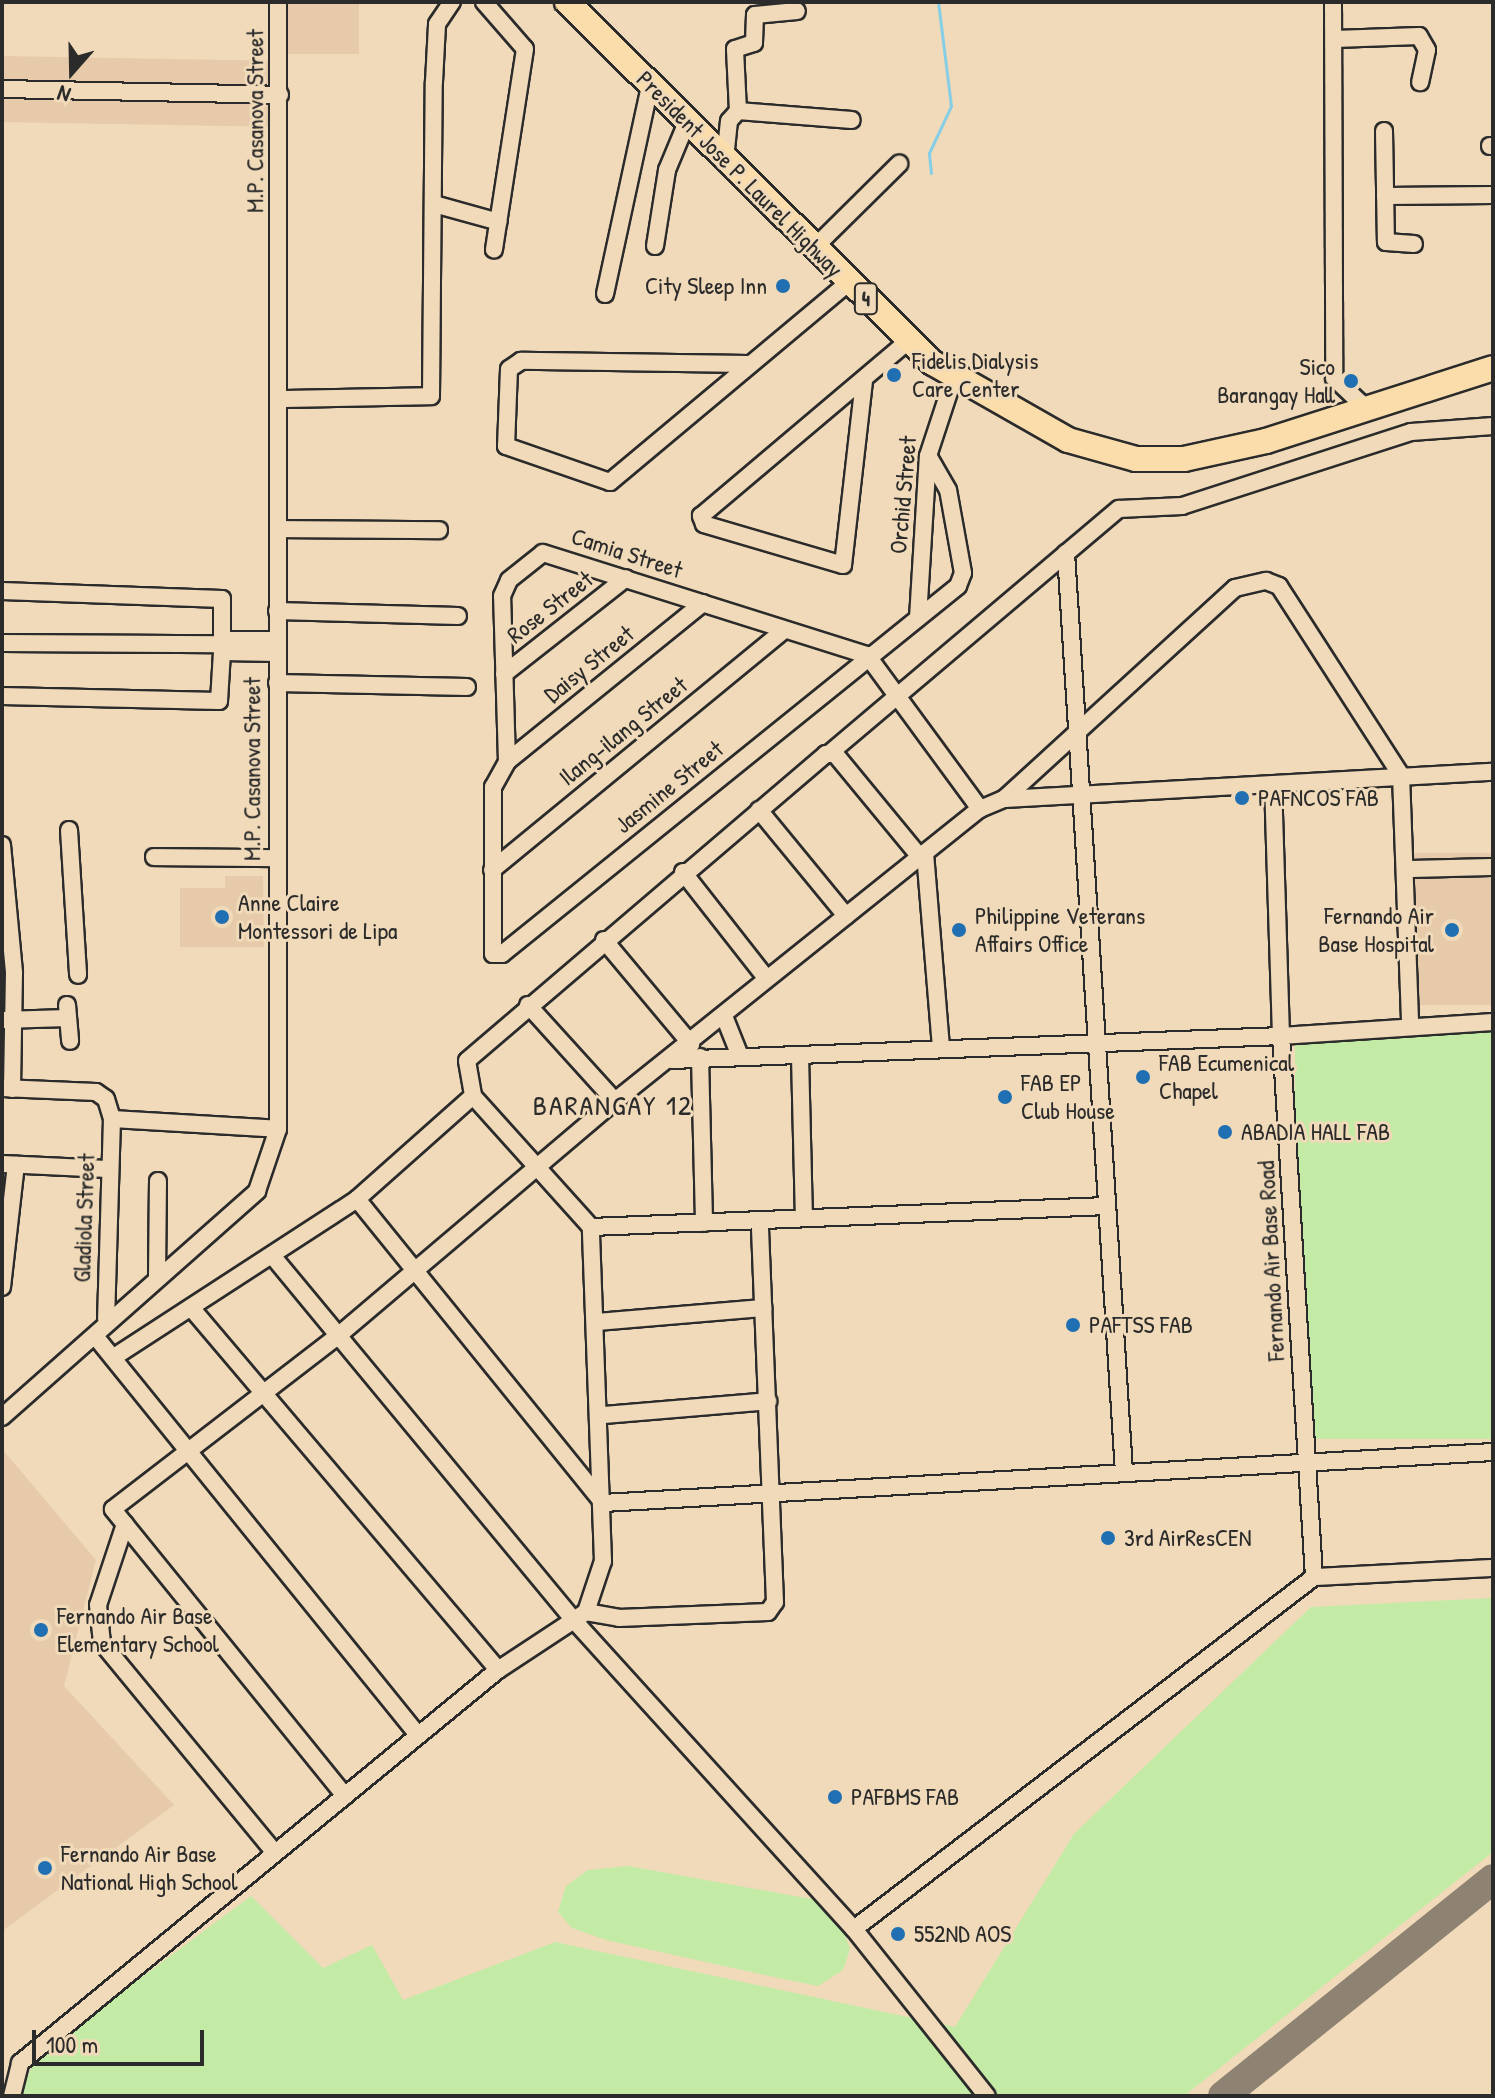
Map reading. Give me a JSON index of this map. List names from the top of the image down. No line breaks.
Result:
{"streets":{"highway":["President Jose P. Laurel Highway","4"],"street":["M.P. Casanova Street","Orchid Street","Camia Street","Rose Street","Daisy Street","Ilang-ilang Street","Jasmine Street","Gladiola Street","Fernando Air Base Road"]},"crossings":[["M.P. Casanova Street","Gladiola Street"],["President Jose P. Laurel Highway","Orchid Street"],["Orchid Street","Jasmine Street"],["Camia Street","Rose Street"],["Camia Street","Daisy Street"],["Camia Street","Ilang-ilang Street"],["Camia Street","Jasmine Street"],["Ilang-ilang Street","Jasmine Street"]],"districts":["BARANGAY 12"],"places":["City Sleep Inn","Fidelis Dialysis Care Center","Sico Barangay Hall","PAFNCOS FAB","Anne Claire Montessori de Lipa","Philippine Veterans Affairs Office","Fernando Air Base Hospital","FAB Ecumenical Chapel","FAB EP Club House","ABADIA HALL FAB","PAFTSS FAB","3rd AirResCEN","Fernando Air Base Elementary School","PAFBMS FAB","Fernando Air Base National High School","552ND AOS"],"scale_bar":"100 m","north":"bottom"}
